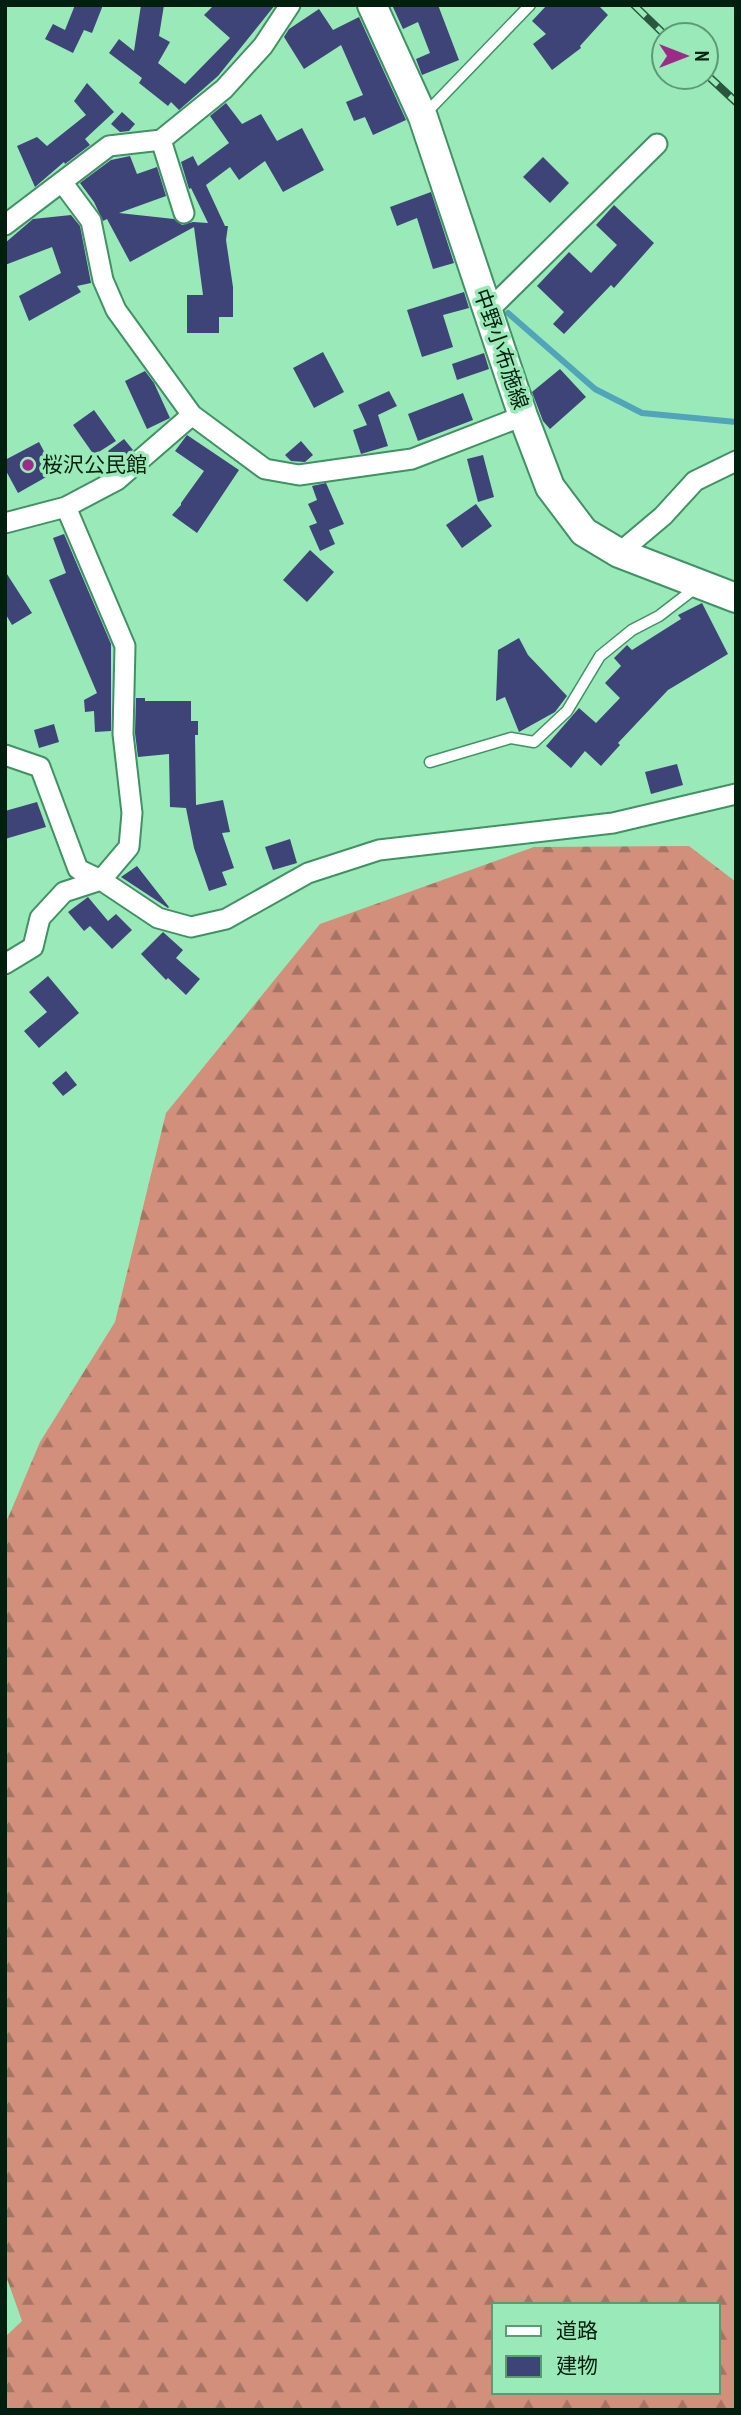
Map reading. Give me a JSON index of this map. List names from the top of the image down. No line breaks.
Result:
{"streets":{"main road":["中野小布施線"]},"places":["桜沢公民館"],"legend":["道路","建物"],"north":"right"}
